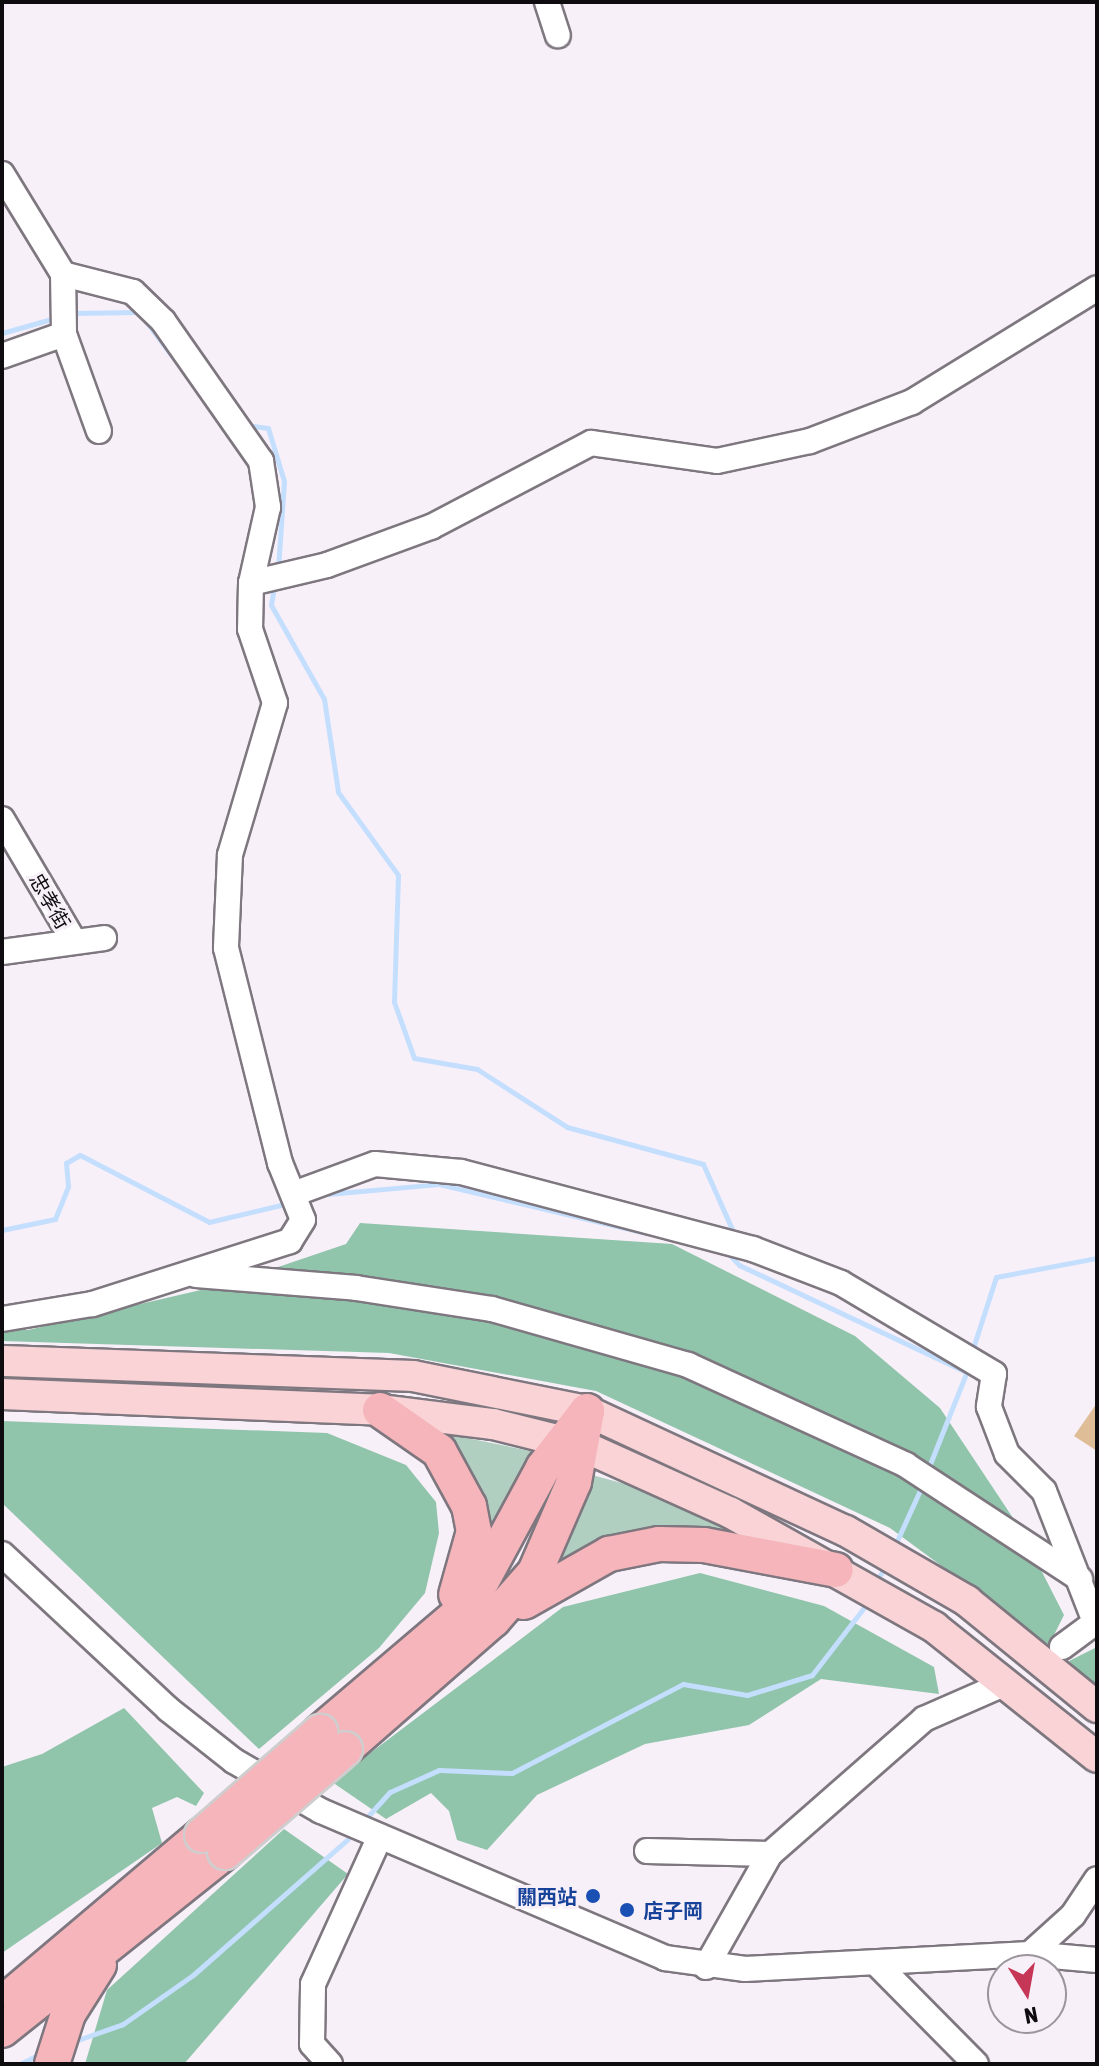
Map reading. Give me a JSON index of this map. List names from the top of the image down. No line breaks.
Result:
{"streets":{"street":["忠孝街"]},"places":["關西站","店子岡"],"north":"bottom"}
